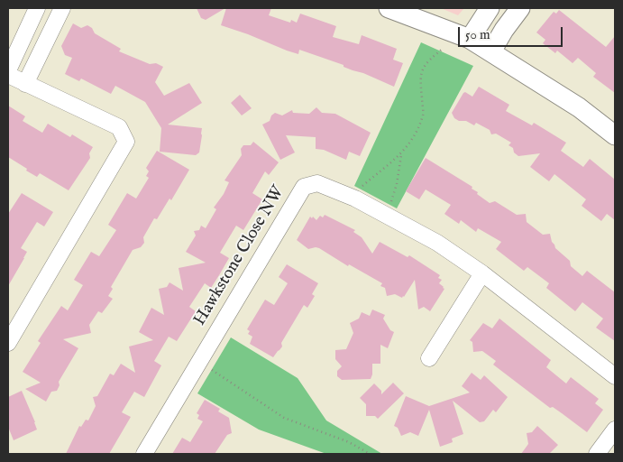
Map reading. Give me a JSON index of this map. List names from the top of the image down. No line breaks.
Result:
{"streets":{"street":["Hawkstone Close NW"]},"scale_bar":"50 m"}
